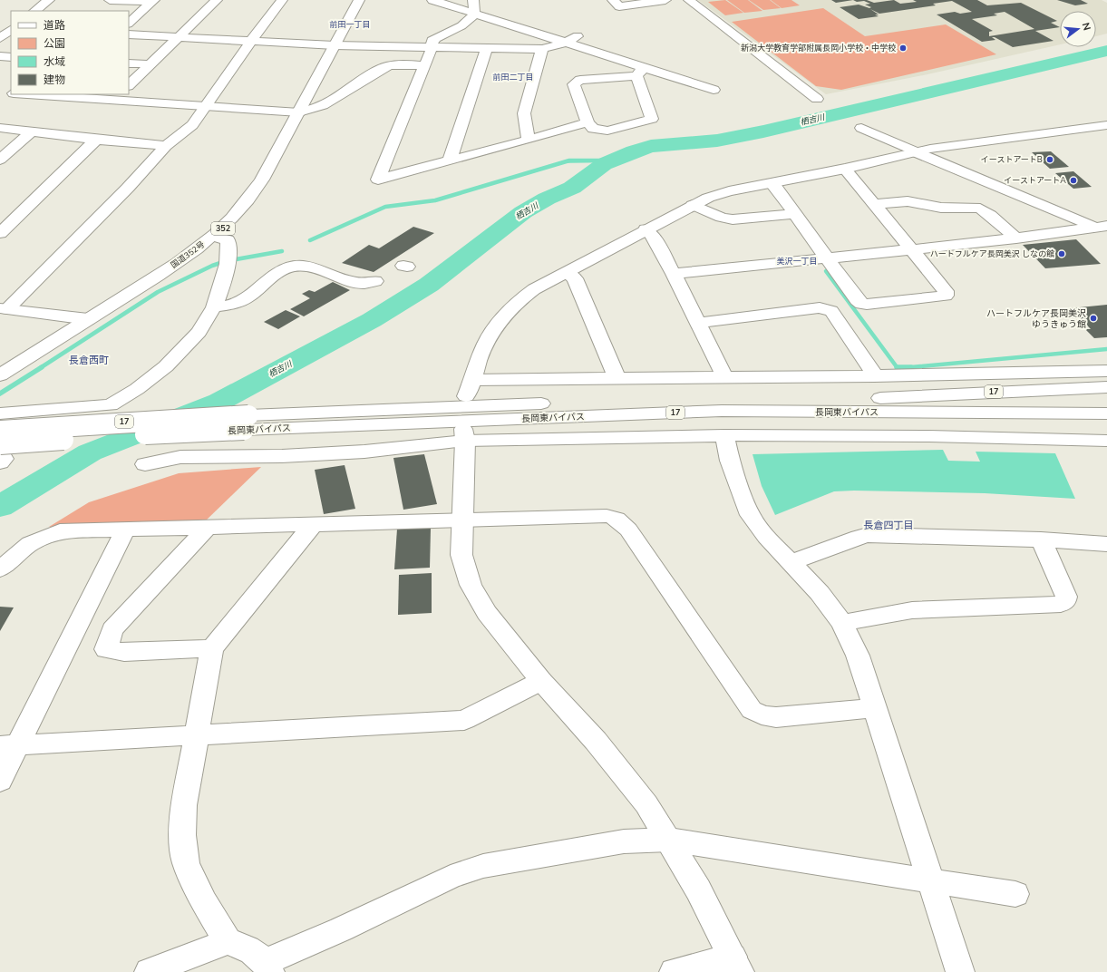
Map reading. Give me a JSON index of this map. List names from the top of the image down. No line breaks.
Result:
{"streets":{"main road":["352","国道352号","17","長岡東バイパス"]},"crossings":[["17","長岡東バイパス"]],"districts":["前田一丁目","前田二丁目","美沢一丁目","長倉西町","長倉四丁目"],"water":["栖吉川"],"places":["新潟大学教育学部附属長岡小学校・中学校","イーストアートB","イーストアートA","ハートフルケア長岡美沢 しなの館","ハートフルケア長岡美沢 ゆうきゅう館"],"legend":["道路","公園","水域","建物"],"north":"right"}
